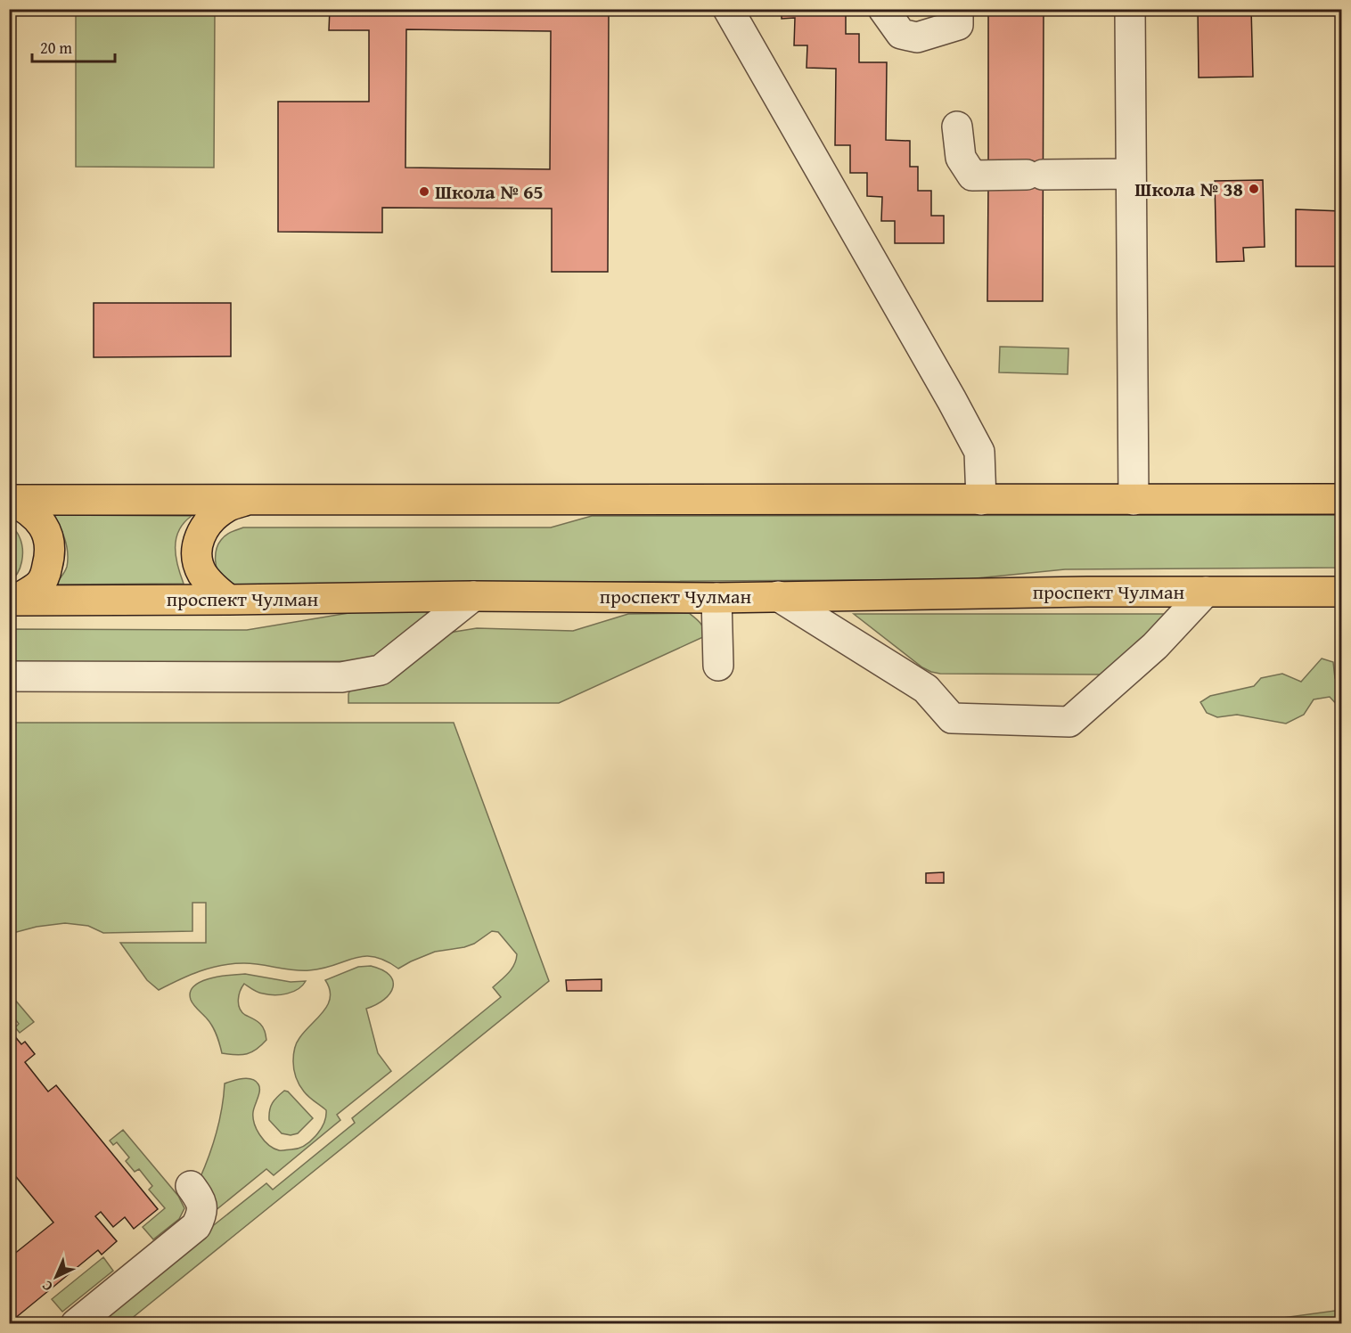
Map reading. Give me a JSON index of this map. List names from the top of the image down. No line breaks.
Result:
{"streets":{"main road":["проспект Чулман"]},"places":["Школа № 38","Школа № 65"],"scale_bar":"20 m","north":"bottom left"}
